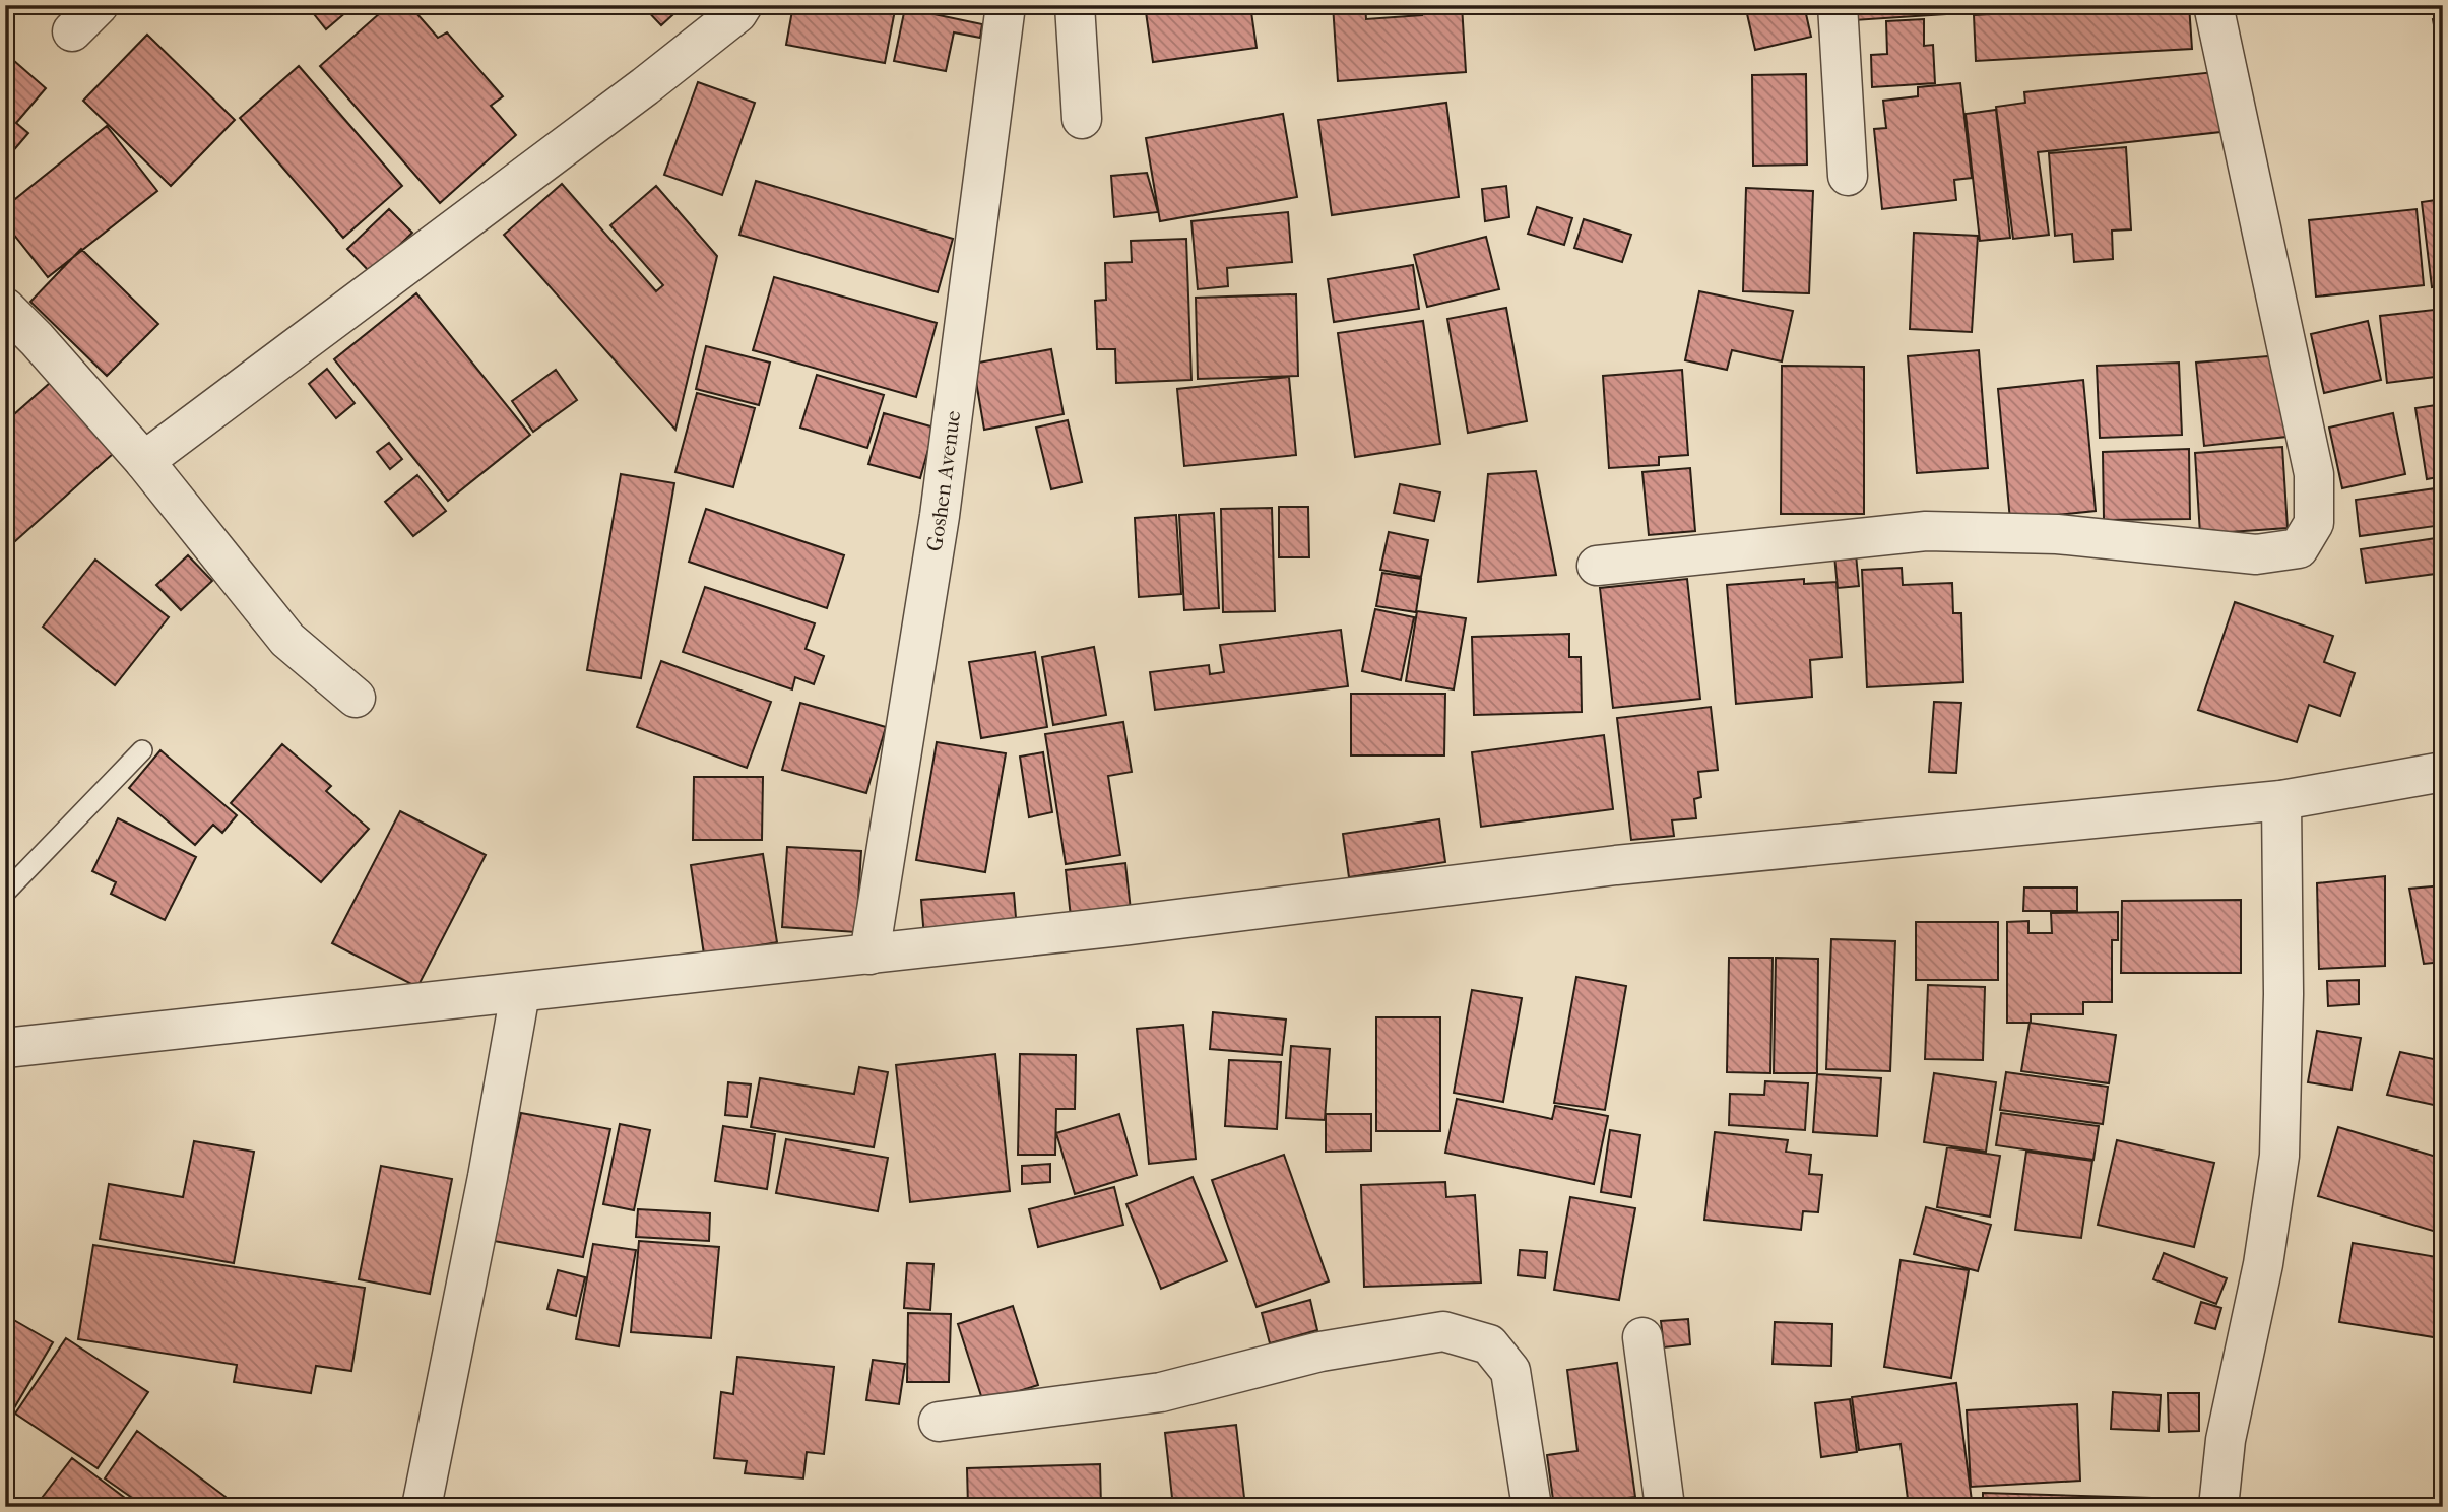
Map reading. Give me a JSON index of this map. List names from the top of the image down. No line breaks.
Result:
{"streets":{"street":["Goshen Avenue"]}}
